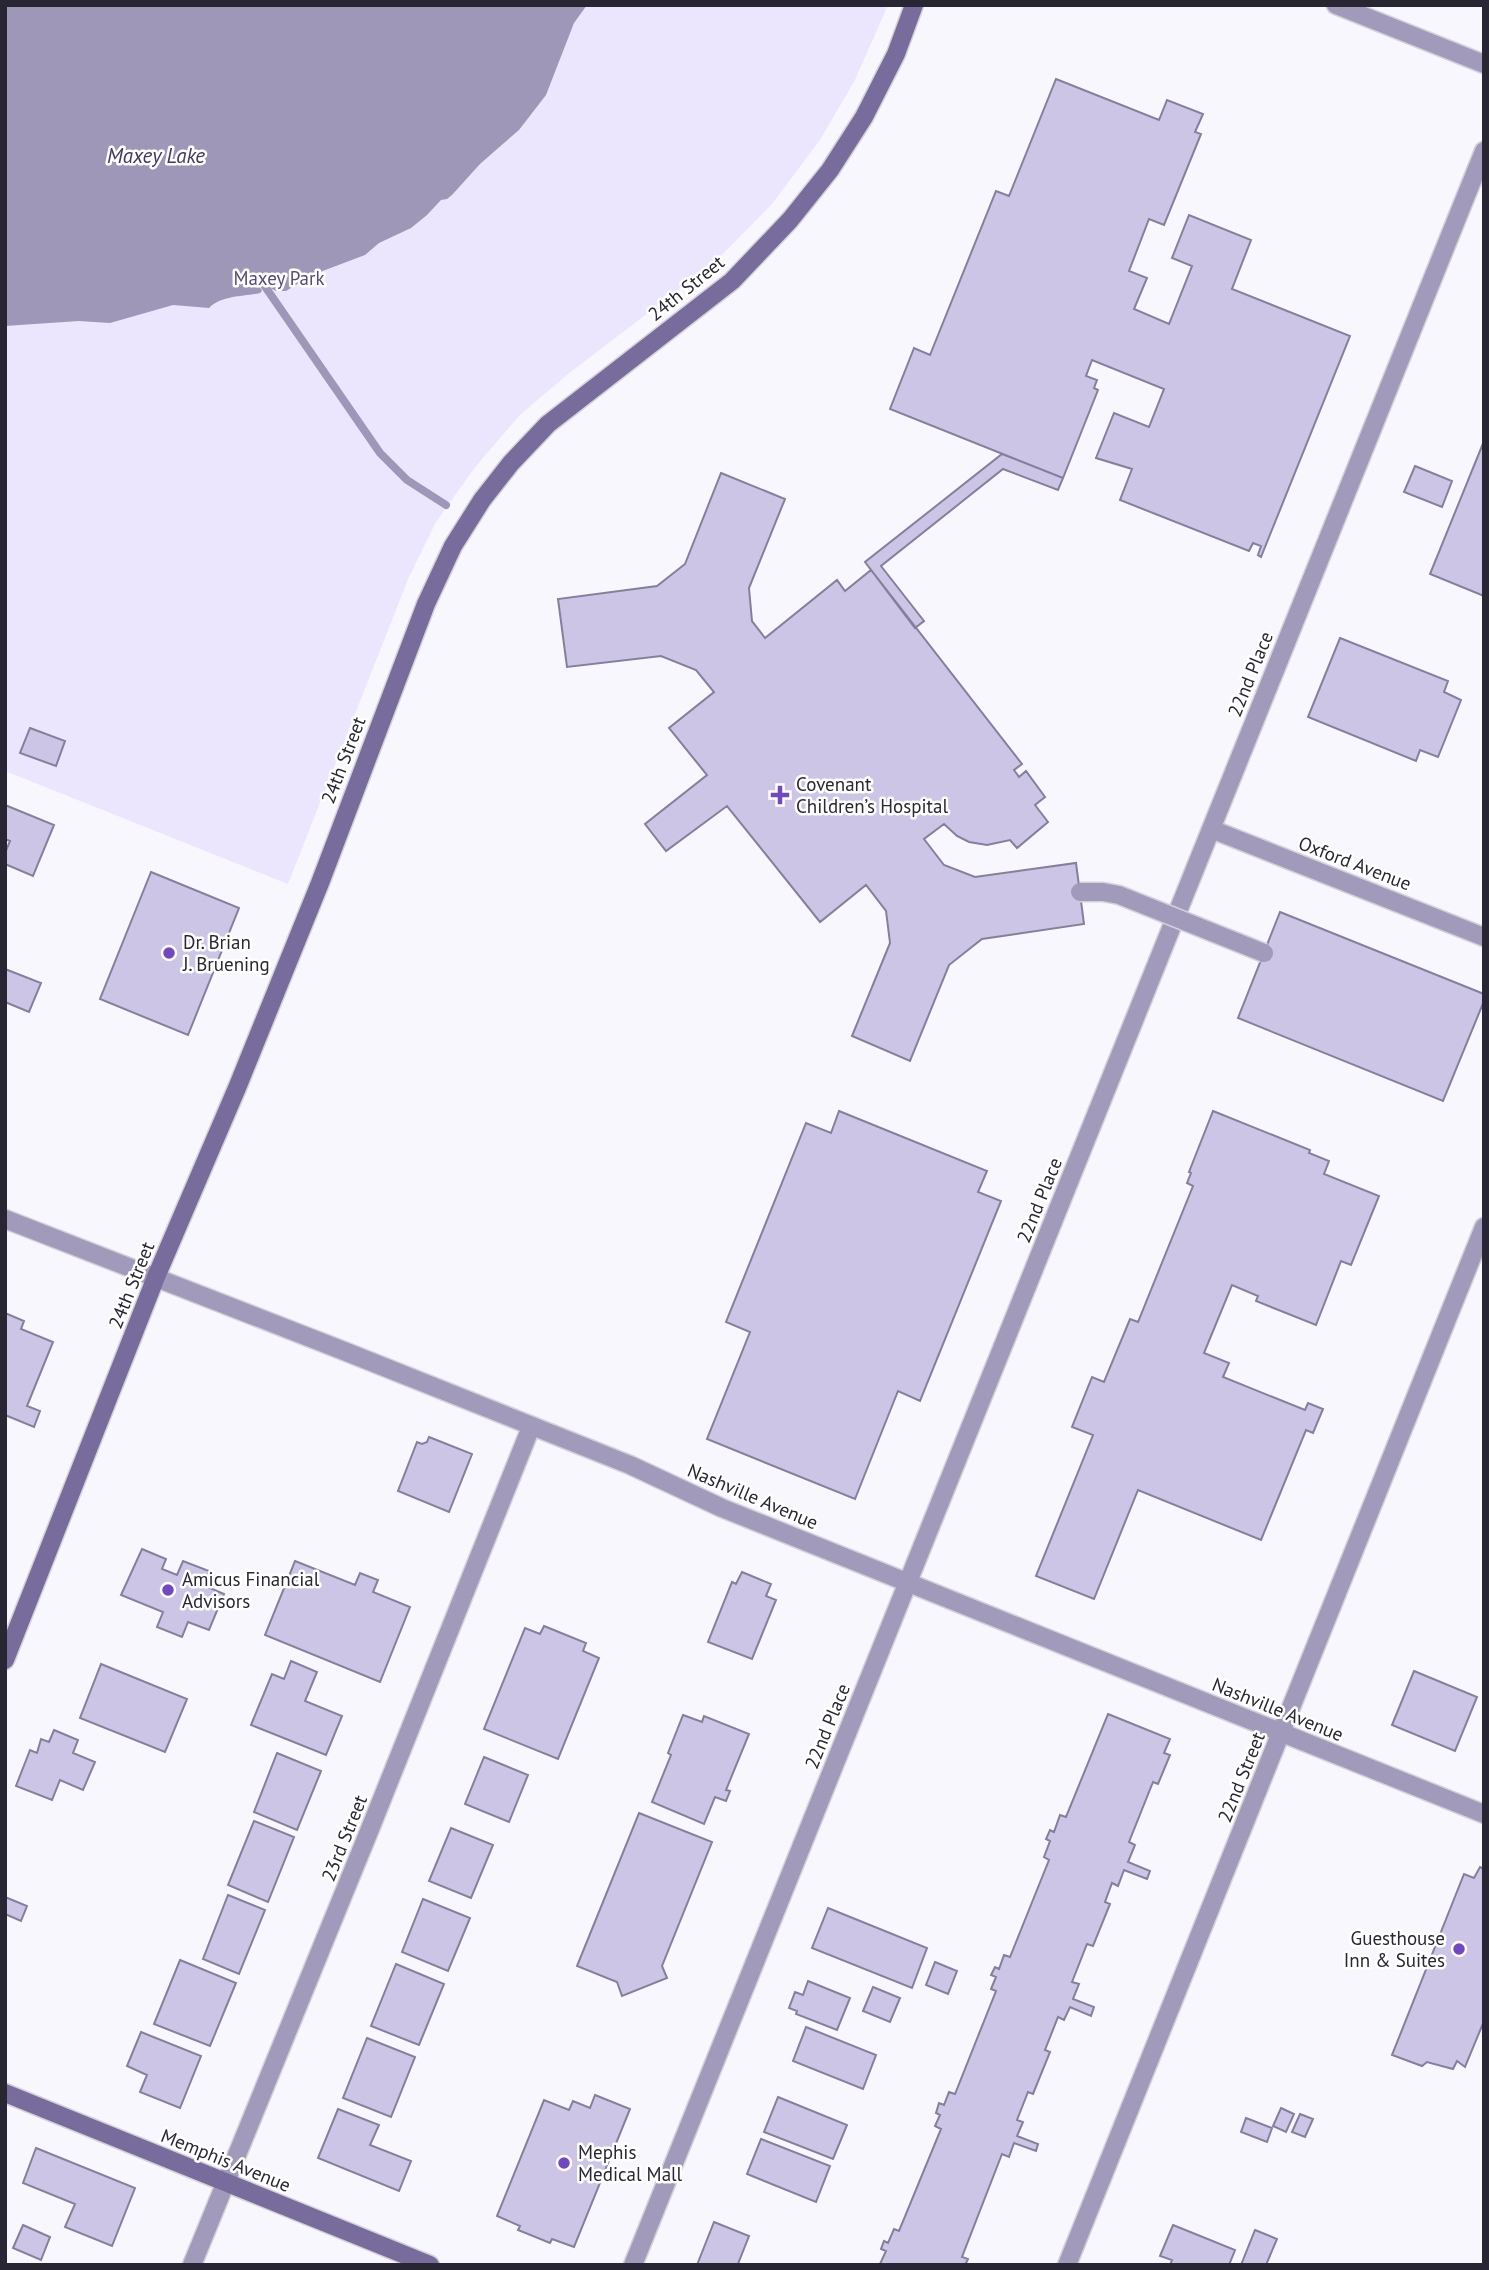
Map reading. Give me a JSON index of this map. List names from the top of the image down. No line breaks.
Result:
{"streets":{"street":["24th Street","22nd Place","Oxford Avenue","Nashville Avenue","22nd Street","23rd Street","Memphis Avenue"]},"crossings":[["24th Street","Nashville Avenue"],["22nd Place","Oxford Avenue"],["22nd Place","Nashville Avenue"],["Nashville Avenue","22nd Street"],["Nashville Avenue","23rd Street"],["23rd Street","Memphis Avenue"]],"water":["Maxey Lake"],"parks":["Maxey Park"],"places":{"health":["Covenant Children’s Hospital"],"other":["Dr. Brian J. Bruening","Amicus Financial Advisors","Guesthouse Inn & Suites","Mephis Medical Mall"]}}
